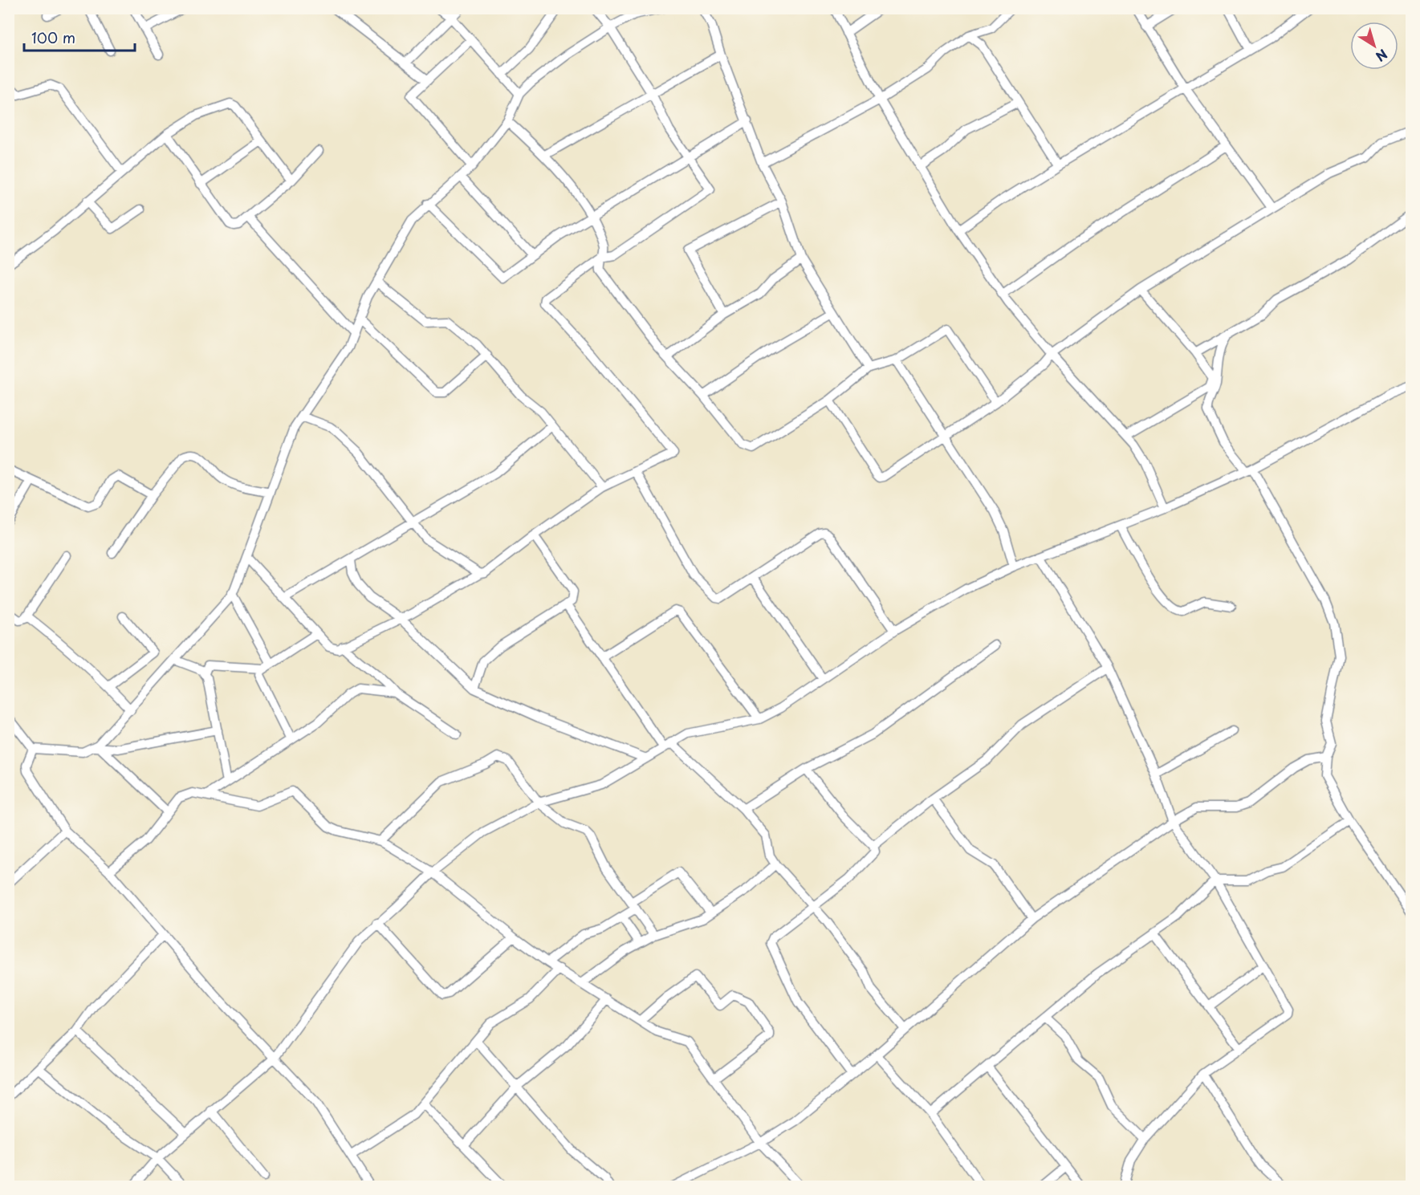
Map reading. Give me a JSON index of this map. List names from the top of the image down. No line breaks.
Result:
{"scale_bar":"100 m","north":"bottom right"}
